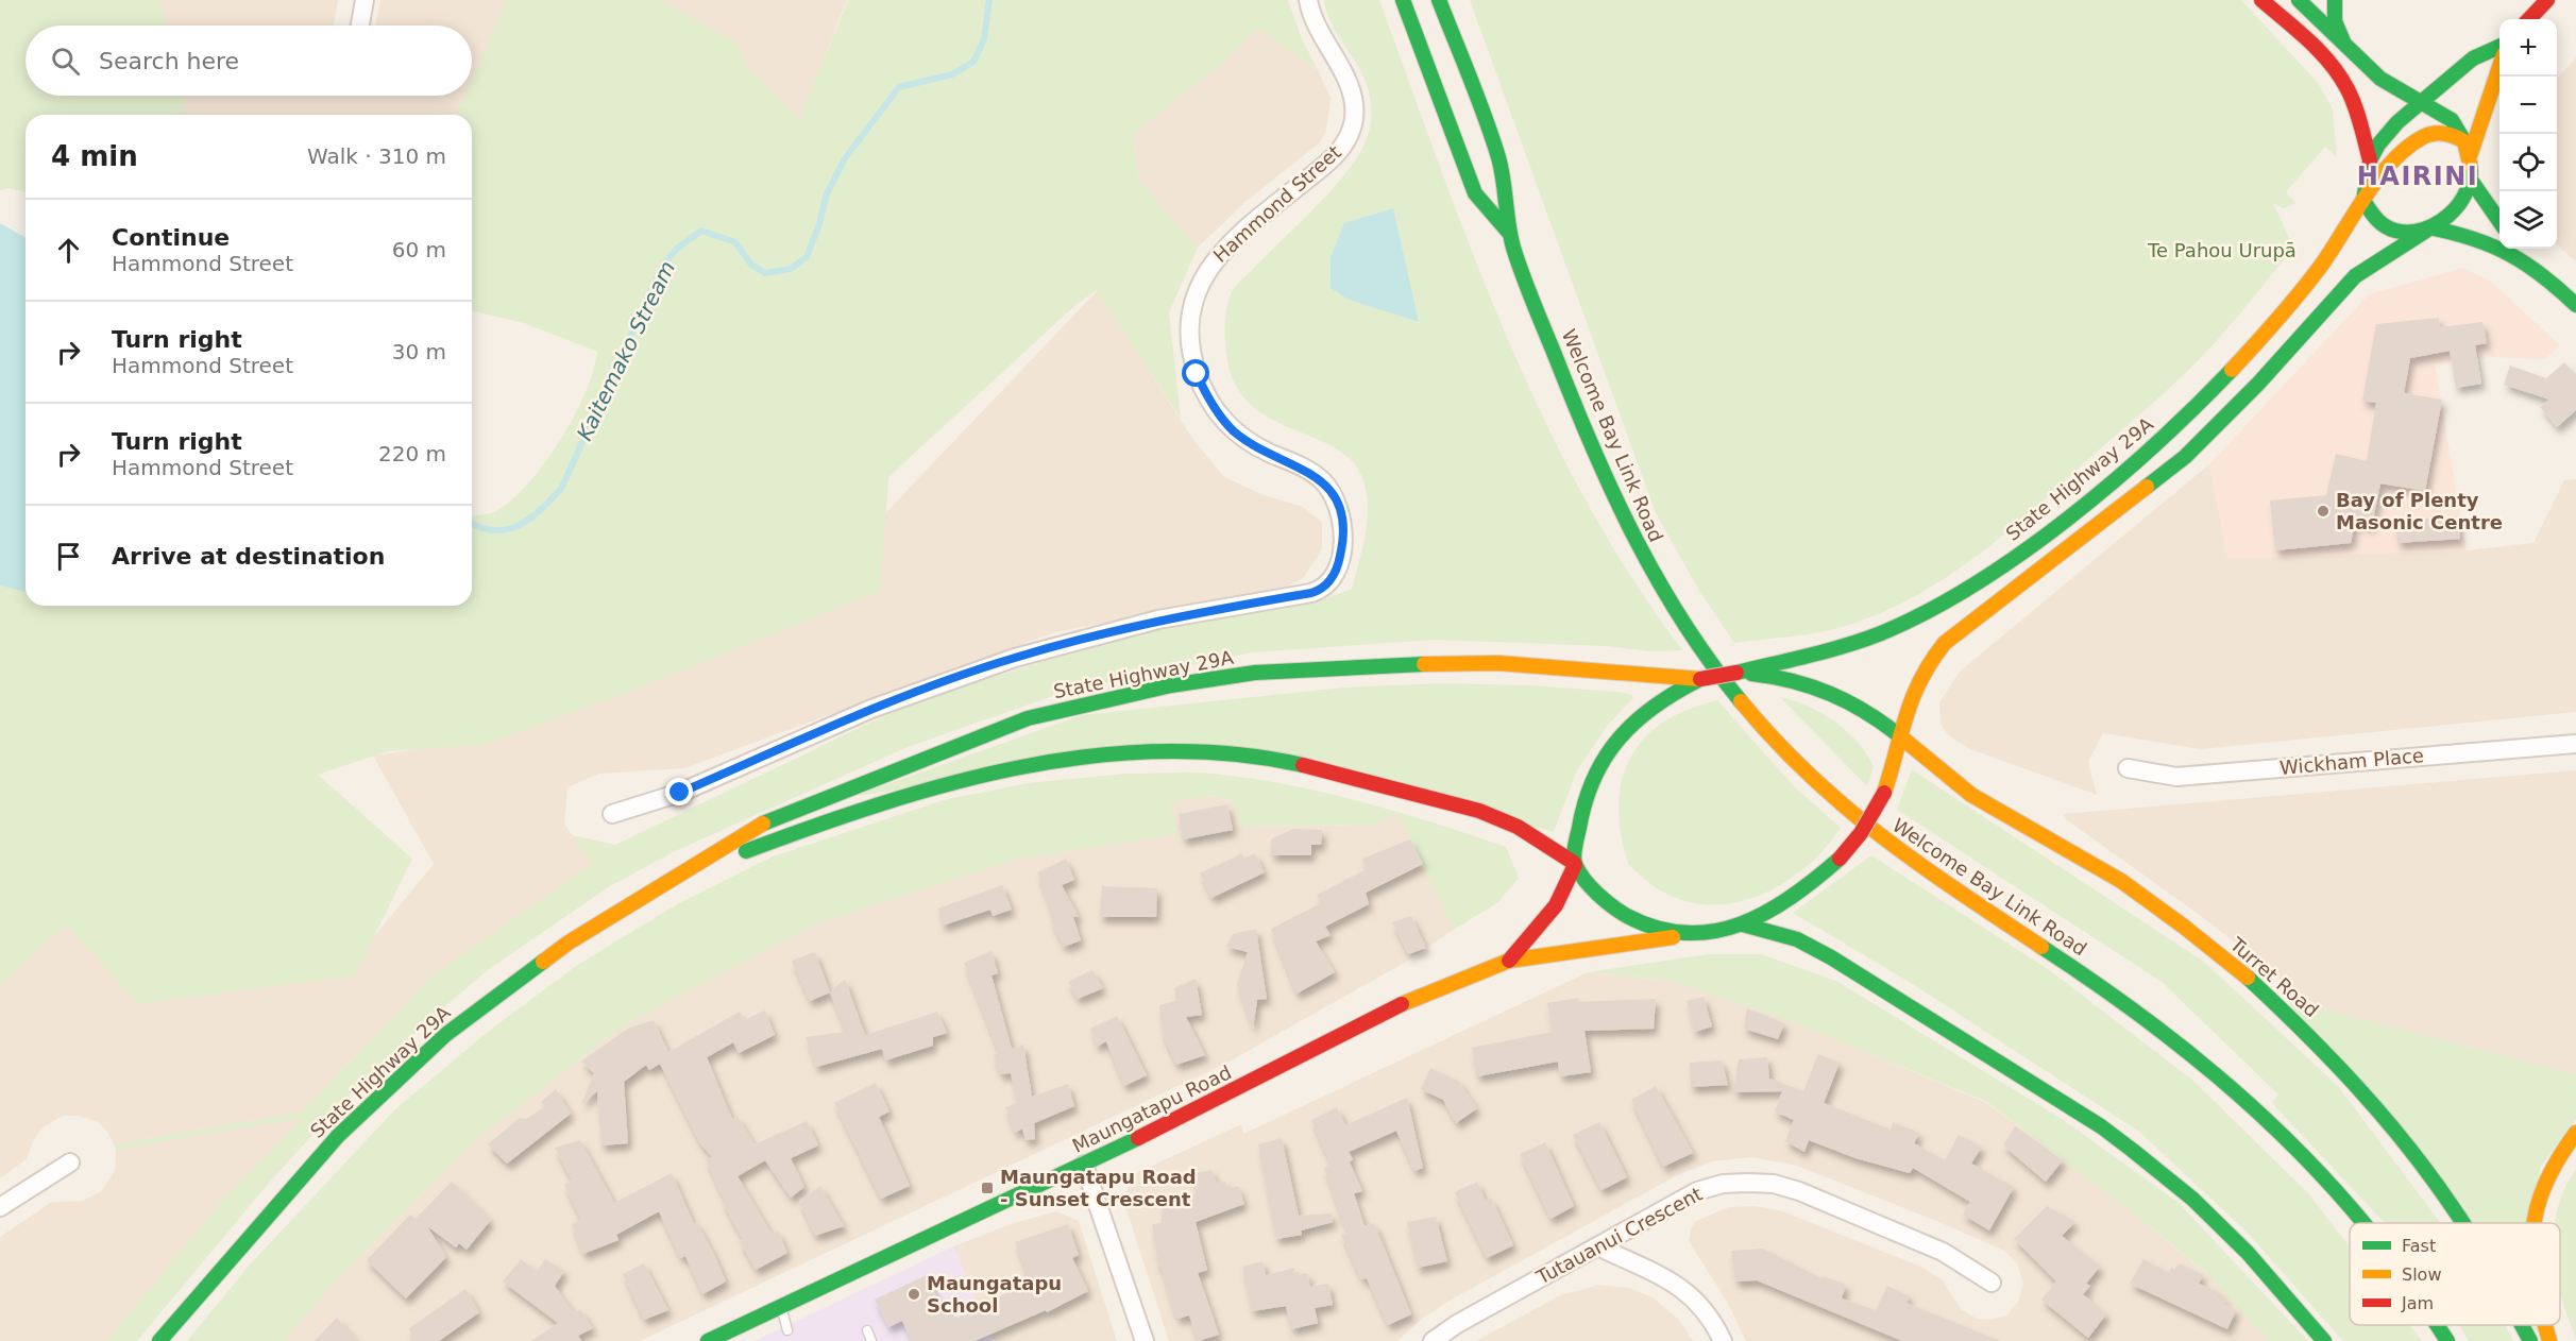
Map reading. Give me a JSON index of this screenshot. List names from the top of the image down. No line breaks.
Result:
{"streets":{"main road":["Welcome Bay Link Road","State Highway 29A","Turret Road","Maungatapu Road"],"street":["Hammond Street","Wickham Place","Tutauanui Crescent"]},"crossings":[["State Highway 29A","Turret Road"],["State Highway 29A","Maungatapu Road"],["Turret Road","Maungatapu Road"]],"districts":["HAIRINI"],"water":["Kaitemako Stream"],"parks":["Te Pahou Urupā"],"places":{"other":["Bay of Plenty Masonic Centre","Maungatapu School"],"transit":["Maungatapu Road - Sunset Crescent"]},"legend":["Fast","Slow","Jam"],"page":{"map_buttons":["+","−"],"search":"Search here","heading":["4 min","Walk · 310 m"],"list":[["Continue","Hammond Street","60 m"],["Turn right","Hammond Street","30 m"],["Turn right","Hammond Street","220 m"],"Arrive at destination"]}}
